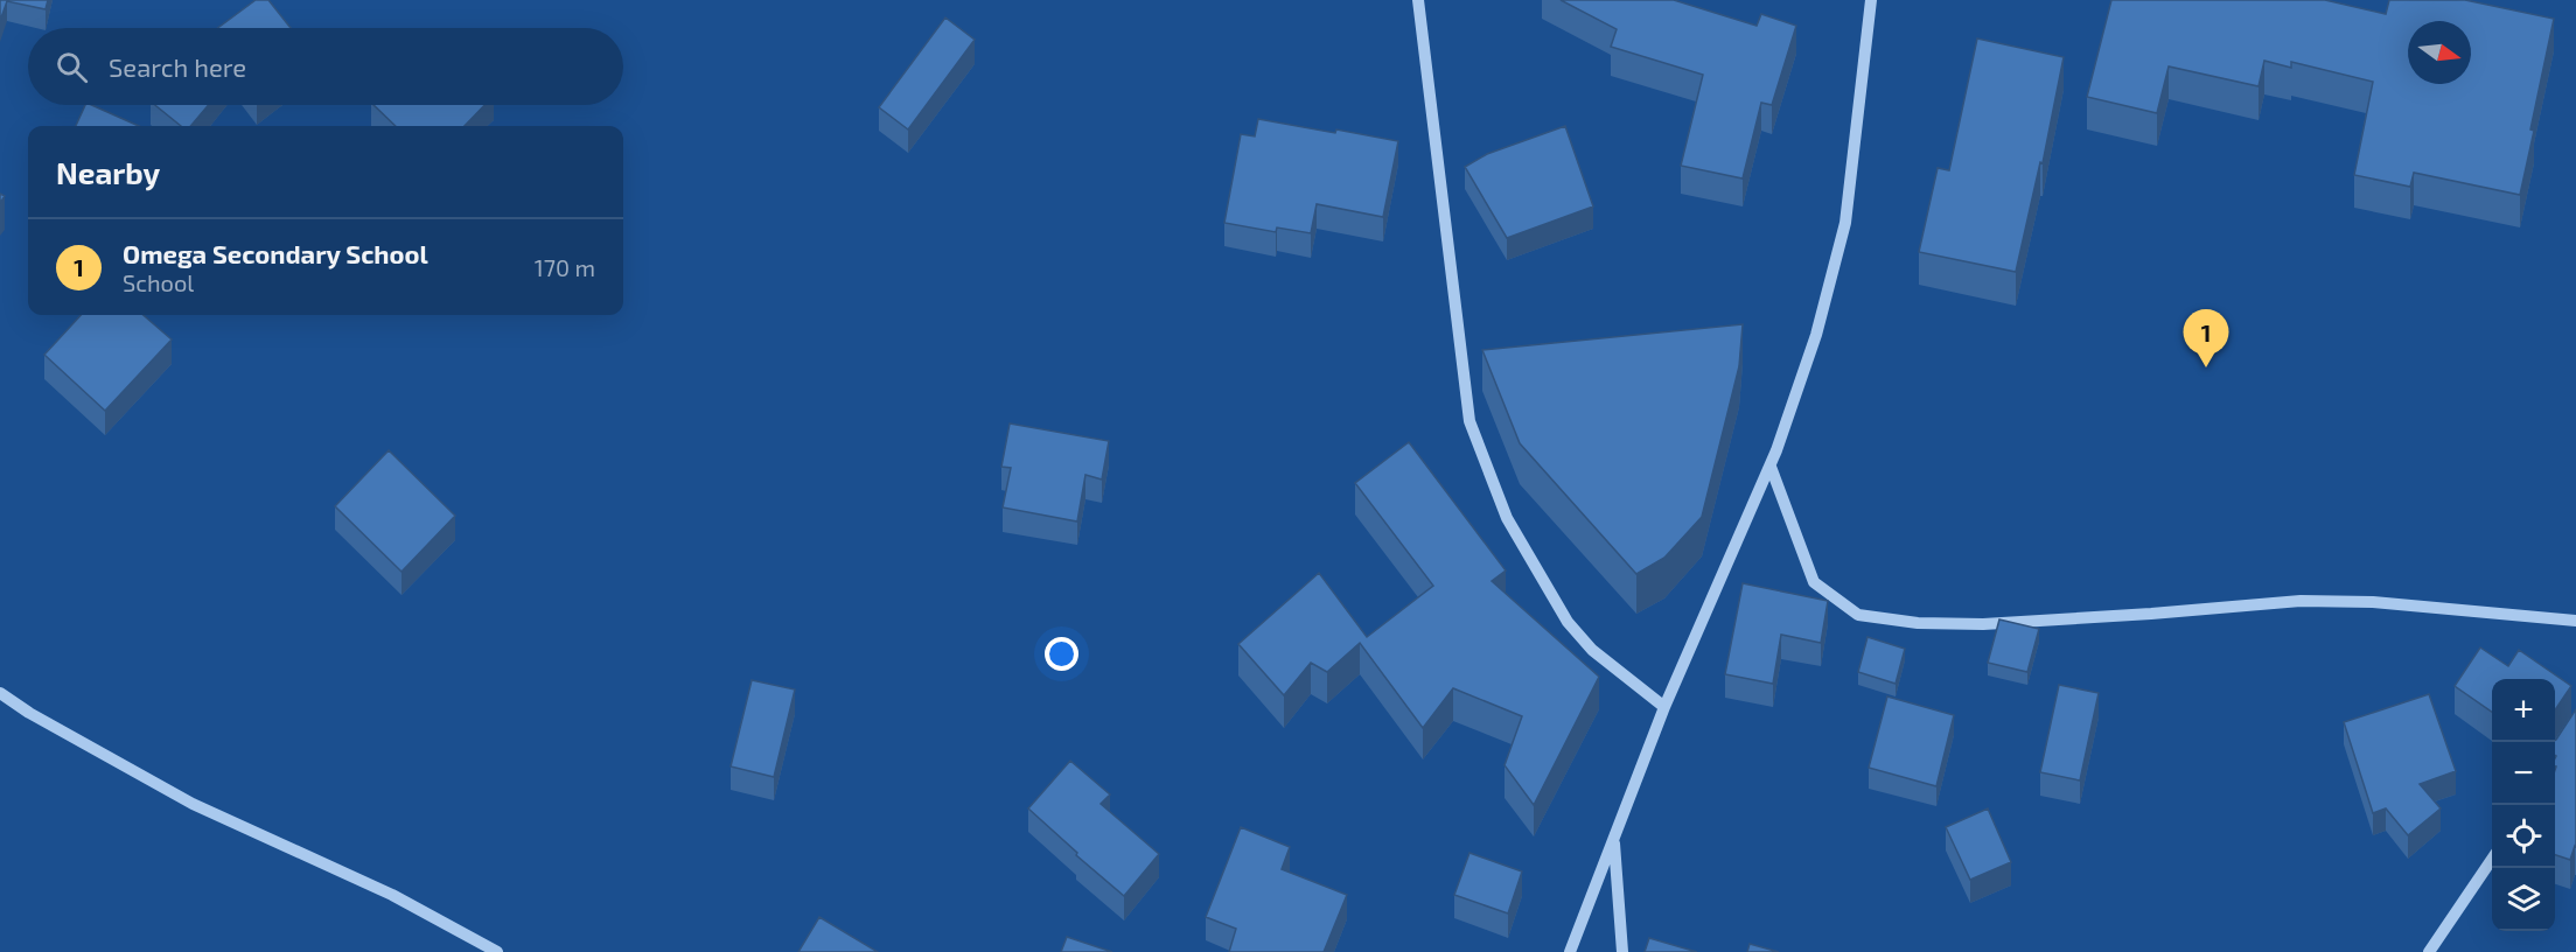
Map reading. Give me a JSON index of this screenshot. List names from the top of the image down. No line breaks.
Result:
{"north":"right","page":{"search":"Search here","heading":"Nearby","list":[{"mark":"1","name":"Omega Secondary School","note":"School","value":"170 m"}],"pins":"1","map_buttons":["+","−"]}}
